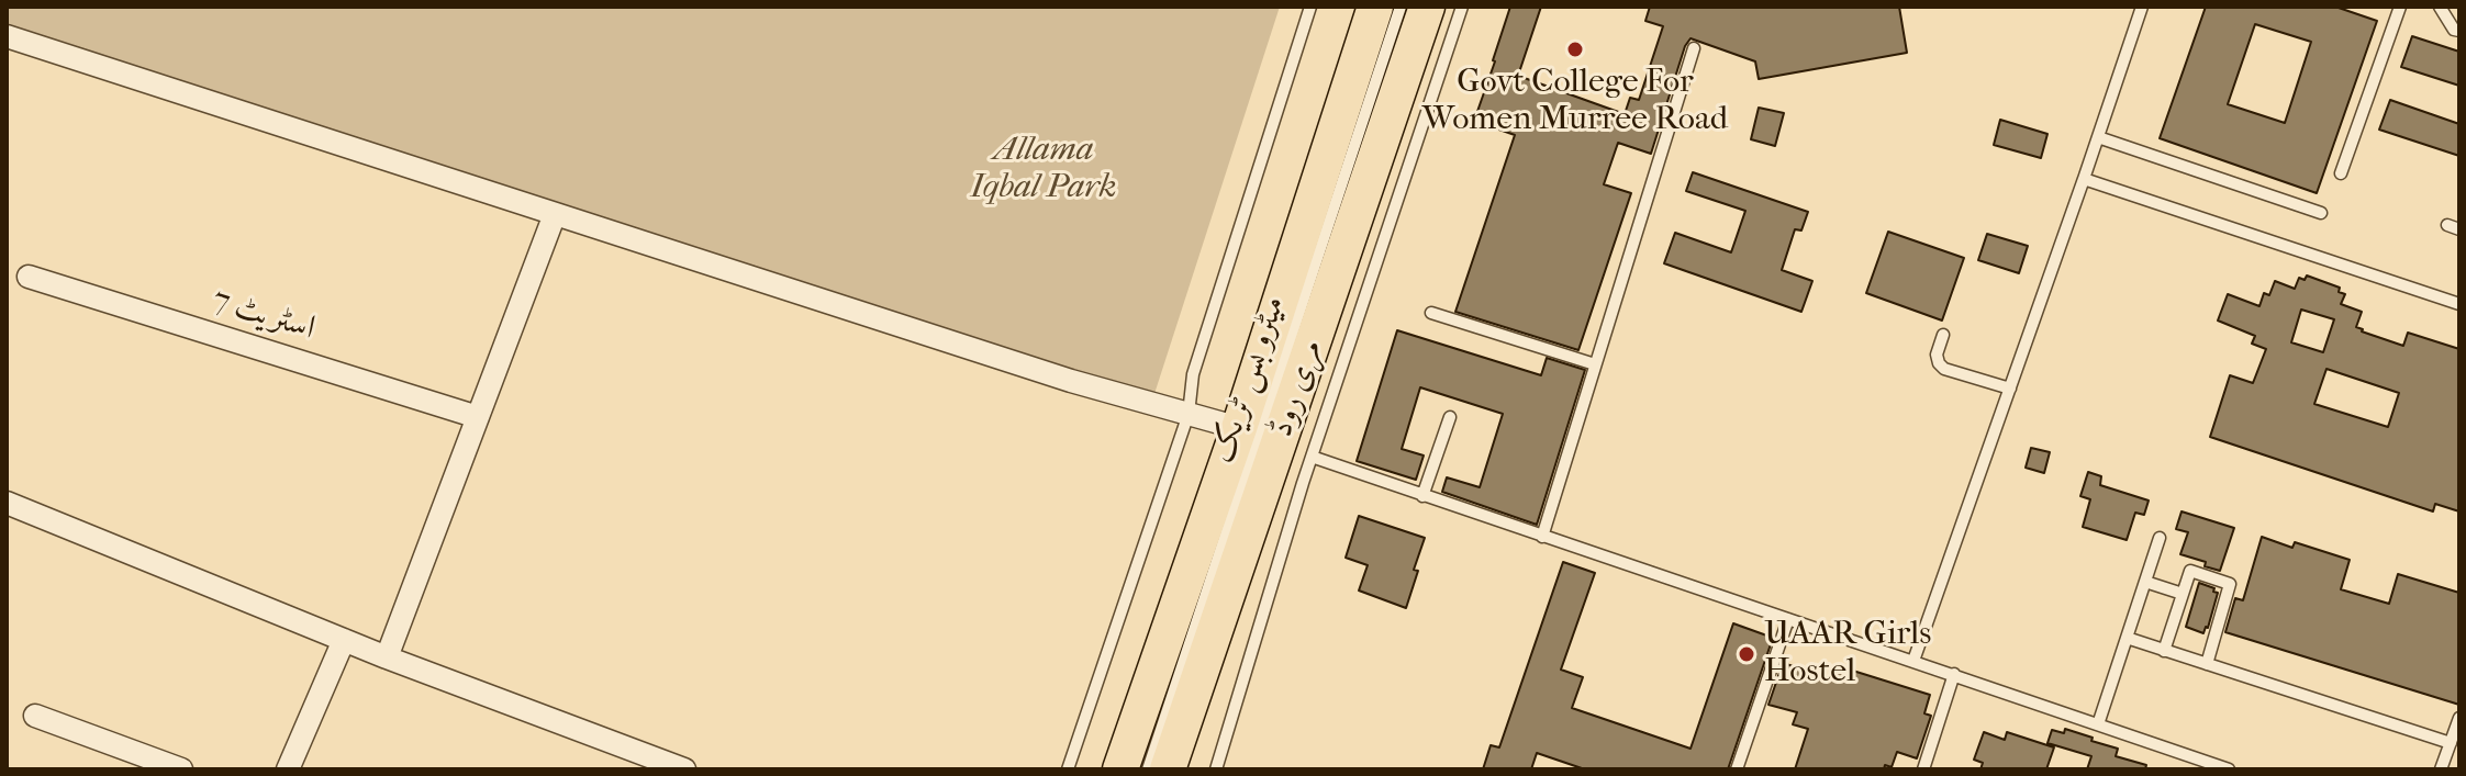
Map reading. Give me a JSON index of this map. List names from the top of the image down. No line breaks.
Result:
{"streets":{"main road":["مری روڈ"],"street":["اسٹریٹ 7"],"lane":["میٹرو بس ٹریک"]},"parks":["Allama Iqbal Park"],"places":["Govt College For Women Murree Road","UAAR Girls Hostel"]}
